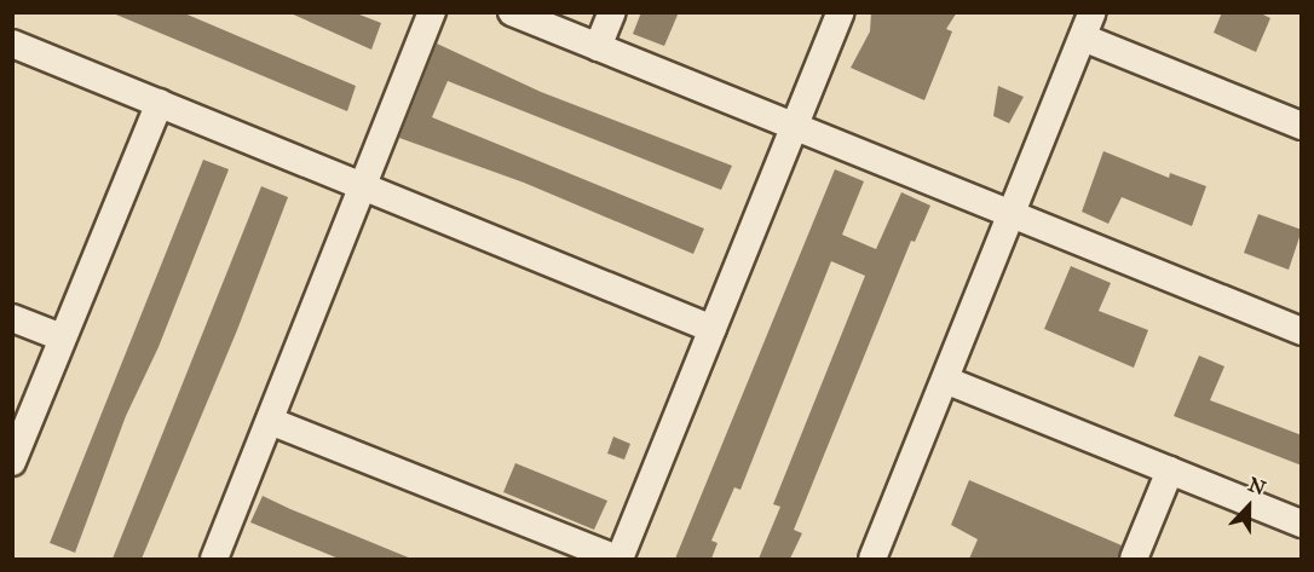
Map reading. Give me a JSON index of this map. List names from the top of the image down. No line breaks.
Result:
{"north":"top"}
